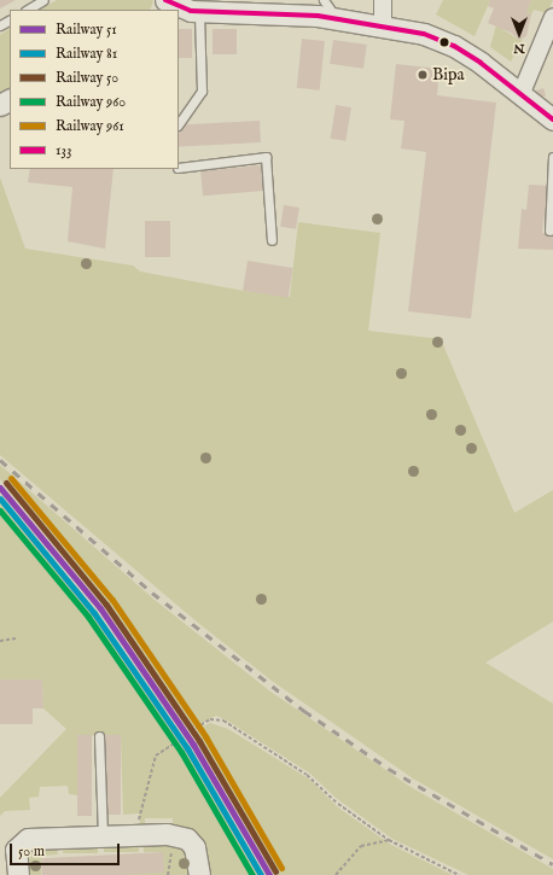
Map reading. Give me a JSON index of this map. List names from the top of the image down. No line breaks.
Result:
{"places":["Bipa"],"lines":["transit line 133","rail line 961","rail line 50","rail line 51","rail line 81","rail line 960"],"legend":["Railway 51","Railway 81","Railway 50","Railway 960","Railway 961","133"],"scale_bar":"50 m","north":"bottom"}
